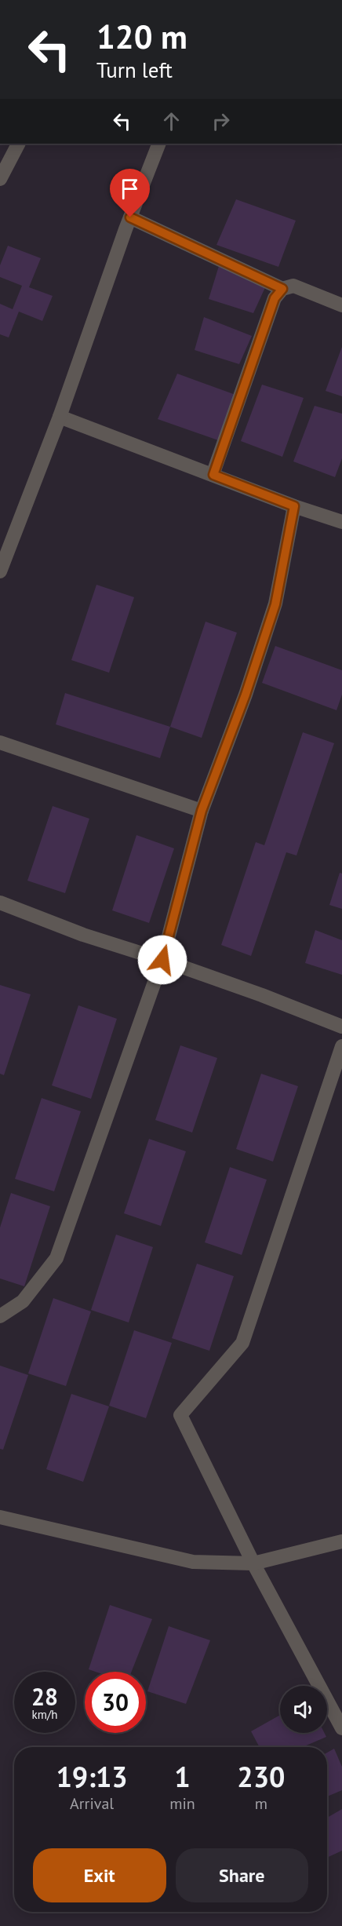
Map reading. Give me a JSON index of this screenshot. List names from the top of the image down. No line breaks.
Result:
{"page":{"turn":["120 m","Turn left"],"speed":"28 km/h","limit":"30","eta":["19:13","Arrival","1","min","230","m"],"buttons":["Exit","Share"]}}
